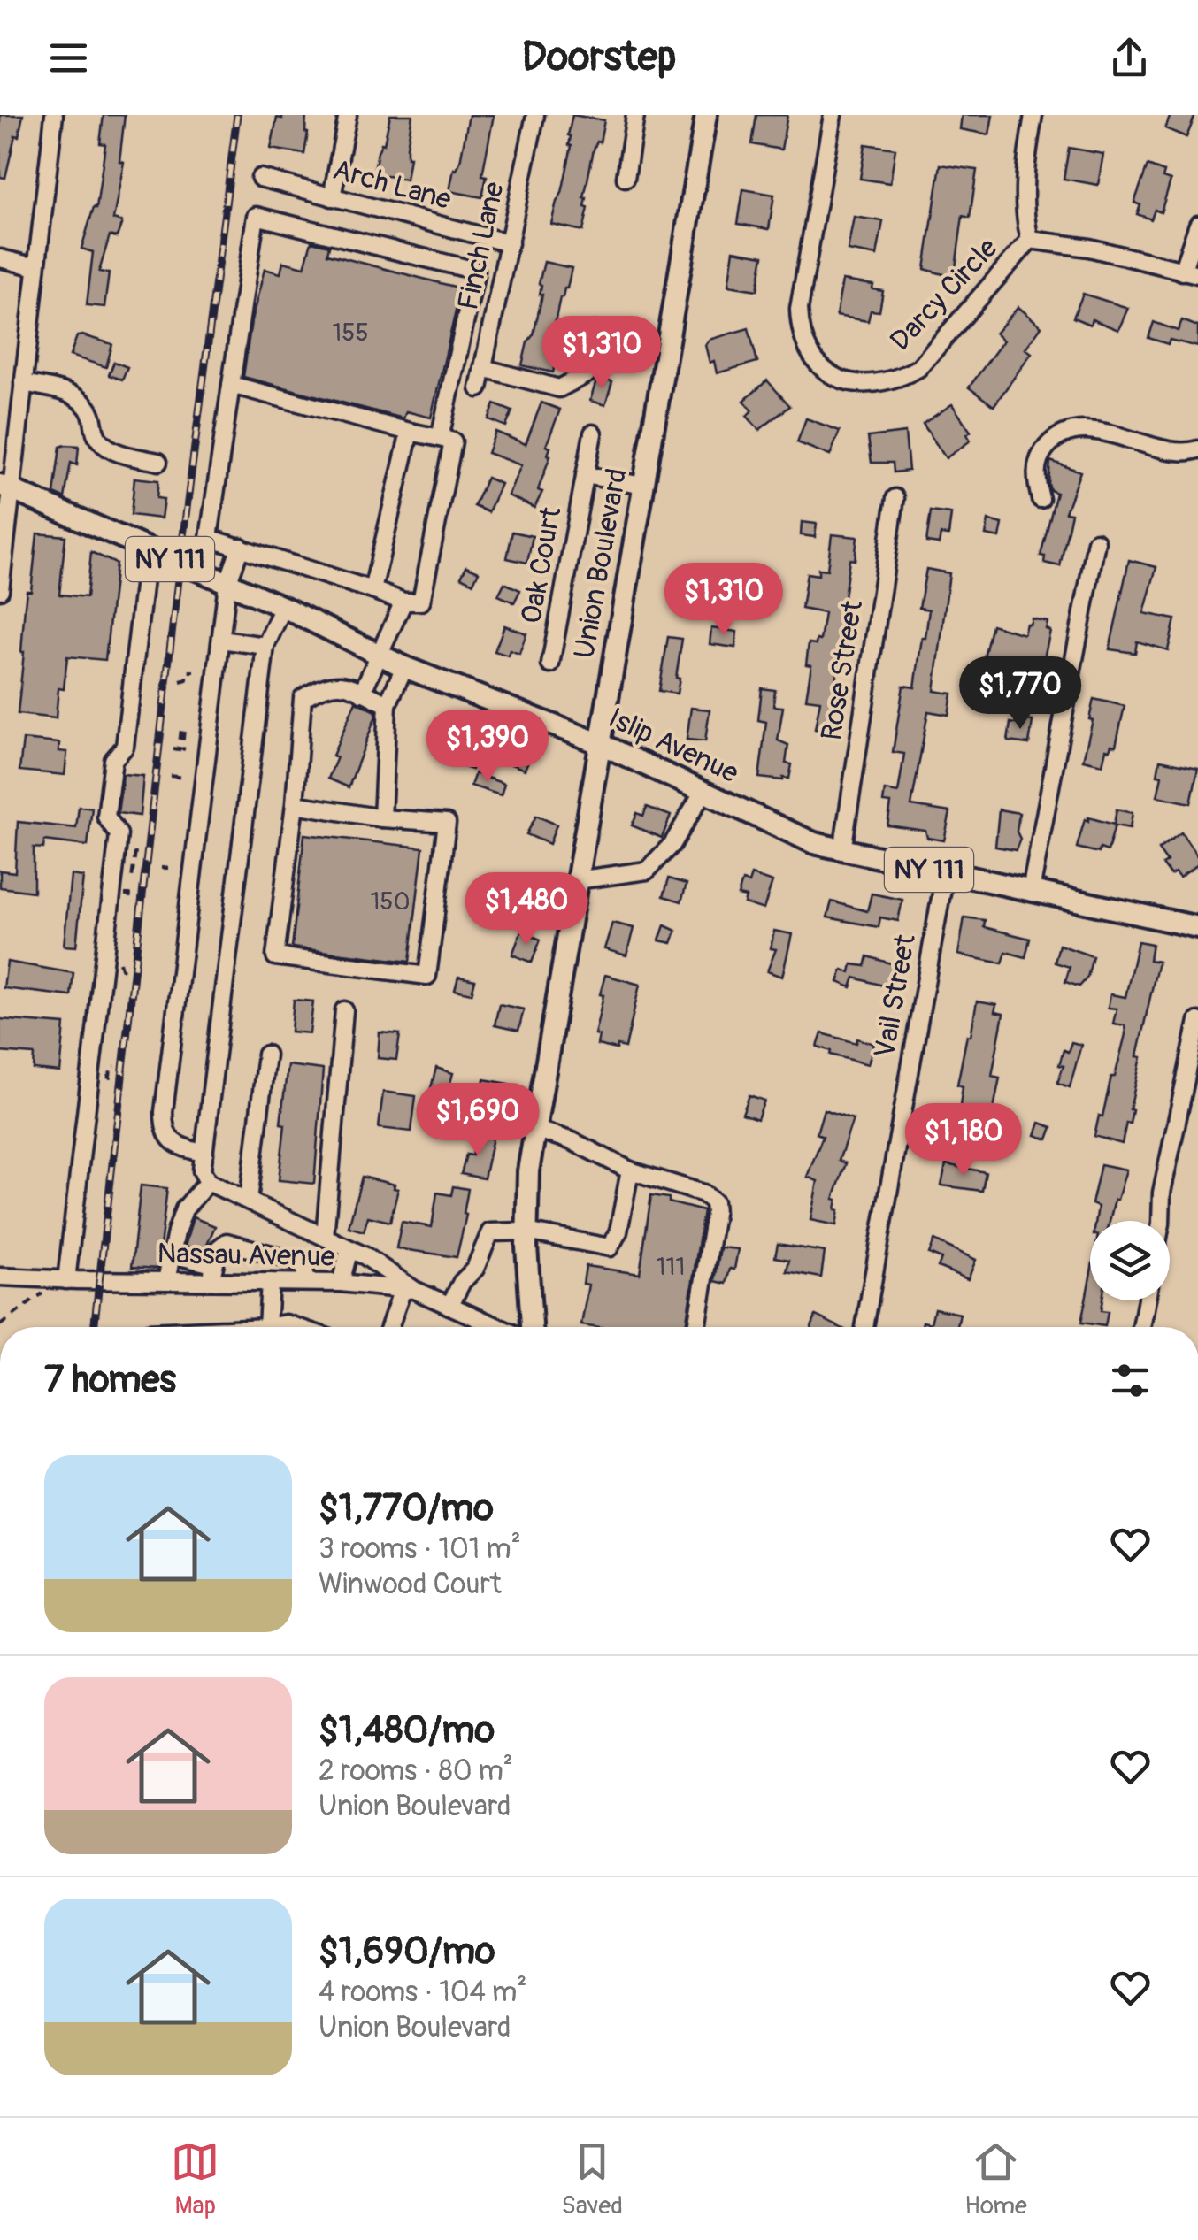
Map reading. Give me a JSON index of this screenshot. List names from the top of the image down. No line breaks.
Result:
{"streets":{"main road":["NY 111","Union Boulevard","Islip Avenue"],"street":["Arch Lane","Finch Lane","Darcy Circle","Oak Court","Rose Street","Vail Street","Nassau Avenue"]},"crossings":[["Arch Lane","Finch Lane"],["Union Boulevard","Oak Court"],["Union Boulevard","Islip Avenue"],["Rose Street","Islip Avenue"],["Islip Avenue","Vail Street"]],"house_numbers":["155","150","111"],"page":{"header":"Doorstep","price":["$1,310","$1,310","$1,770","$1,390","$1,480","$1,690","$1,180"],"heading":"7 homes","list":[{"name":"$1,770/mo","note":"3 rooms · 101 m² · Winwood Court"},{"name":"$1,480/mo","note":"2 rooms · 80 m² · Union Boulevard"},{"name":"$1,690/mo","note":"4 rooms · 104 m² · Union Boulevard"}],"tabs":["Map","Saved","Home"]}}
